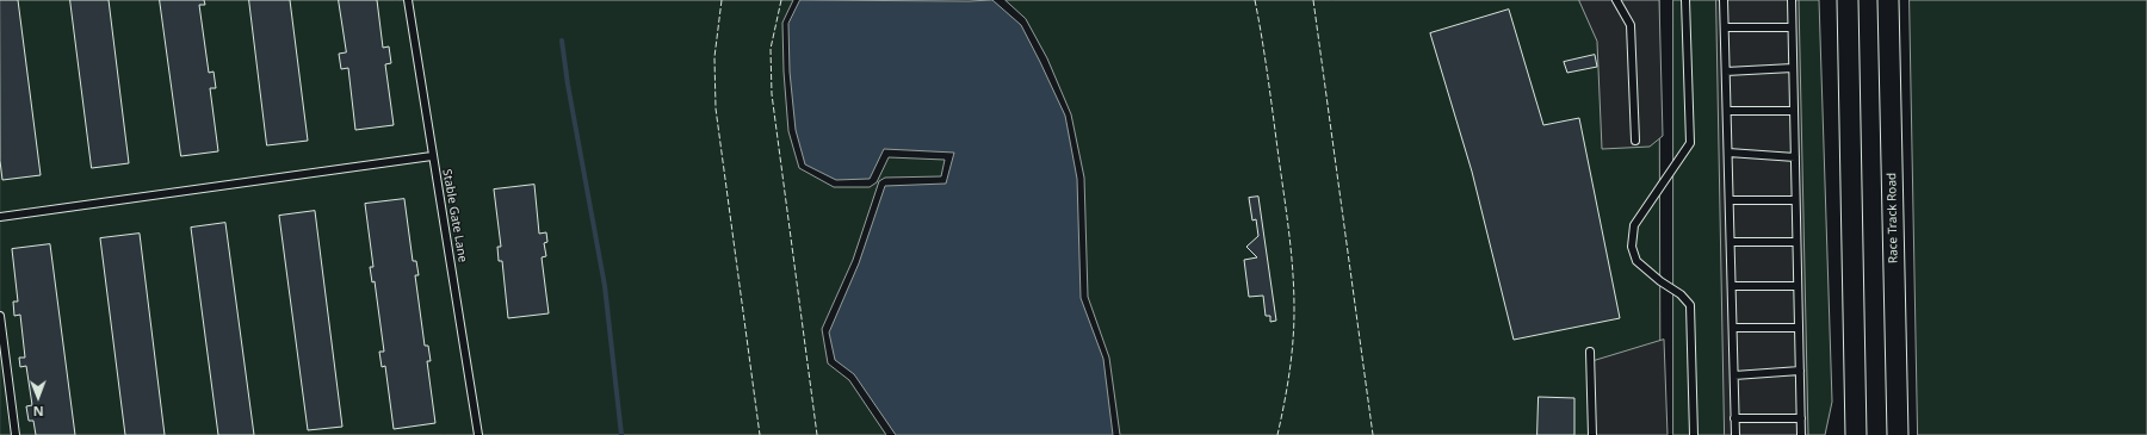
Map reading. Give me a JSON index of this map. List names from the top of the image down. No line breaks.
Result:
{"streets":{"main road":["Race Track Road"],"lane":["Stable Gate Lane"]},"north":"bottom"}
